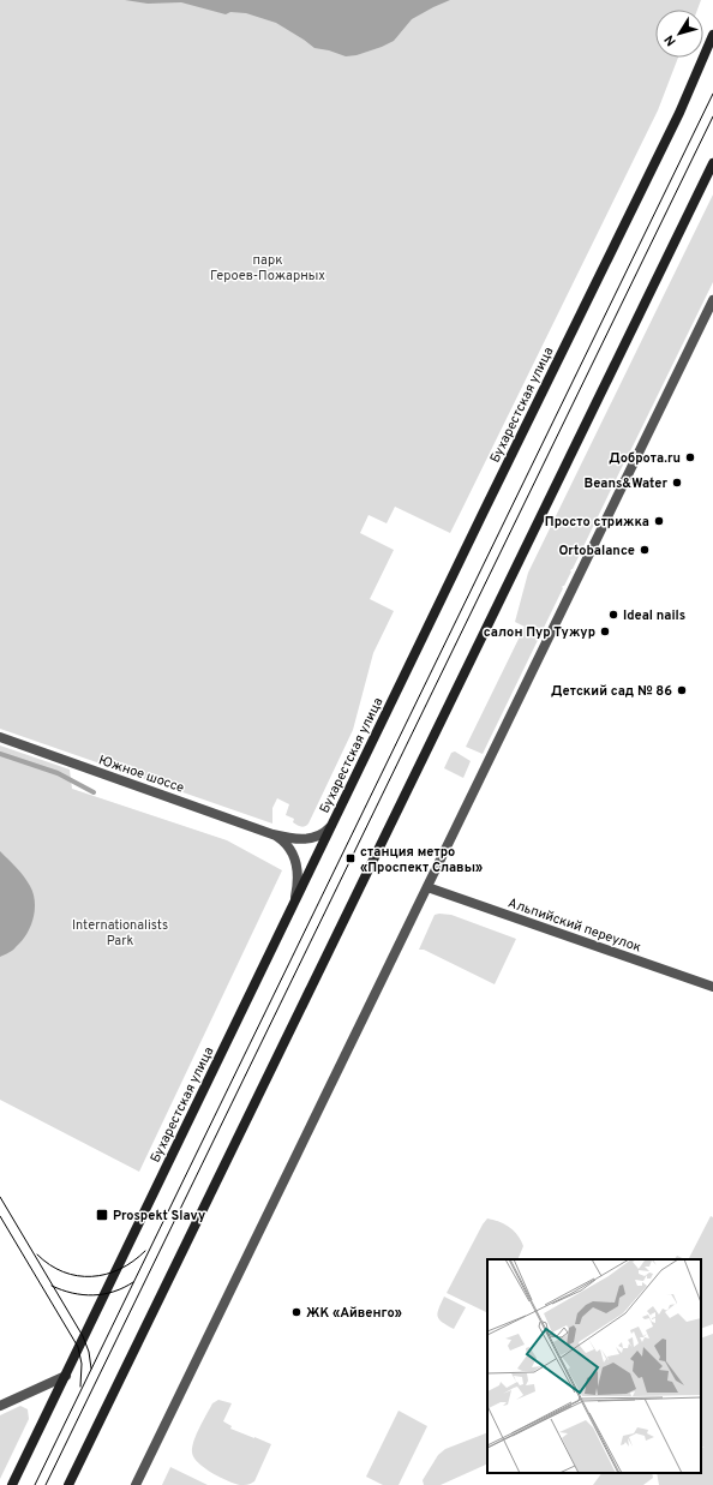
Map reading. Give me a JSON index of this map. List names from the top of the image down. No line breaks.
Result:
{"streets":{"main road":["Бухарестская улица"],"street":["Южное шоссе","Альпийский переулок"]},"crossings":[["Бухарестская улица","Южное шоссе"]],"parks":["парк Героев-Пожарных","Internationalists Park"],"places":{"other":["Доброта.ru","Beans&Water","Просто стрижка","Ortobalance","Ideal nails","салон Пур Тужур","Детский сад № 86","ЖК «Айвенго»"],"transit":["станция метро «Проспект Славы»","Prospekt Slavy"]},"north":"bottom left"}
